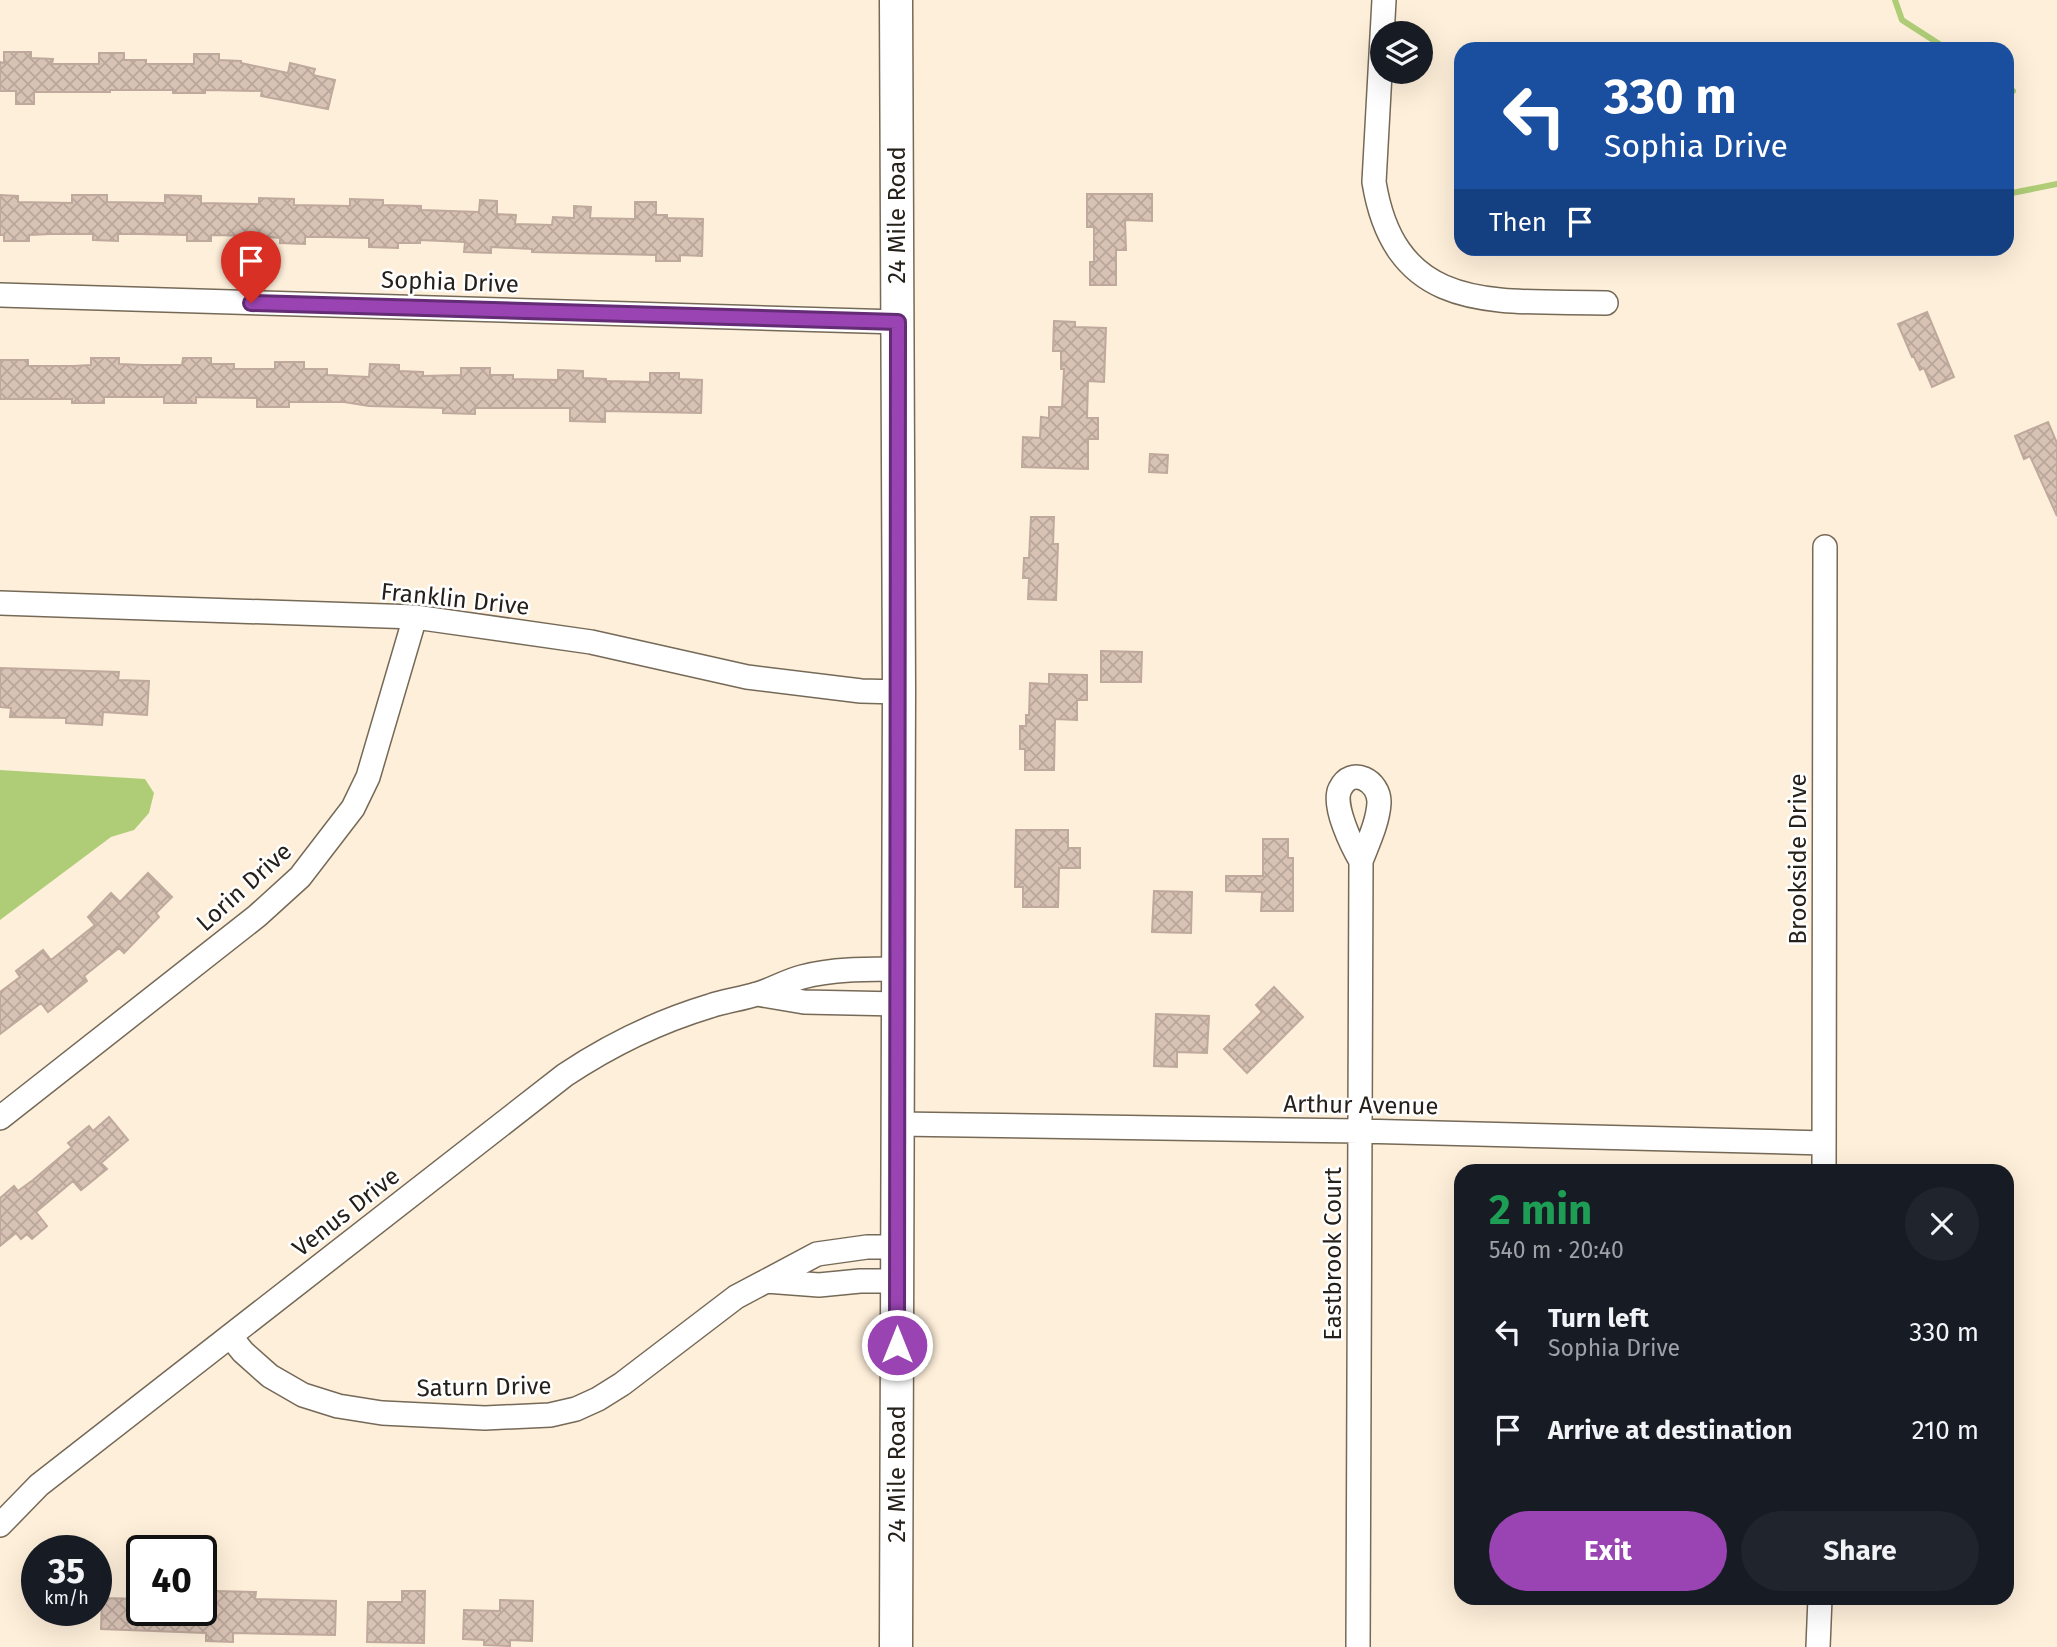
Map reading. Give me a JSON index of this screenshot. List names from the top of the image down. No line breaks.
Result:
{"streets":{"street":["24 Mile Road","Sophia Drive","Franklin Drive","Brookside Drive","Lorin Drive","Arthur Avenue","Venus Drive","Eastbrook Court","Saturn Drive"]},"crossings":[["24 Mile Road","Sophia Drive"],["24 Mile Road","Franklin Drive"],["24 Mile Road","Arthur Avenue"],["24 Mile Road","Venus Drive"],["24 Mile Road","Saturn Drive"],["Franklin Drive","Lorin Drive"],["Brookside Drive","Arthur Avenue"],["Arthur Avenue","Eastbrook Court"],["Venus Drive","Saturn Drive"]],"page":{"turn":["330 m","Sophia Drive"],"then":"Then","heading":["2 min","540 m · 20:40"],"list":[{"name":"Turn left","note":"Sophia Drive","value":"330 m"},{"name":"Arrive at destination","value":"210 m"}],"buttons":["Exit","Share"],"speed":"35 km/h","limit":"40"}}
